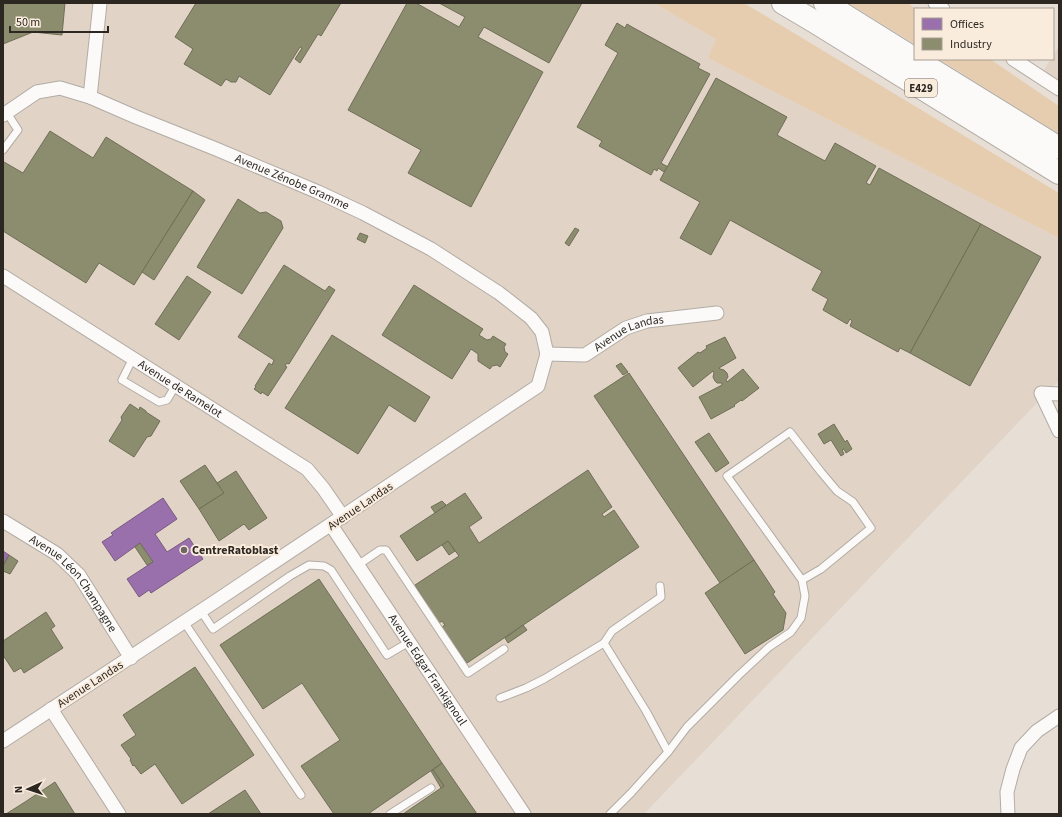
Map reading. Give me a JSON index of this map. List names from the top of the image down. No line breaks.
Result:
{"streets":{"highway":["E429"],"street":["Avenue Zénobe Gramme","Avenue Landas","Avenue de Ramelot","Avenue Léon Champagne","Avenue Edgar Frankignoul"]},"crossings":[["Avenue Zénobe Gramme","Avenue Landas"],["Avenue Landas","Avenue de Ramelot"],["Avenue Landas","Avenue Léon Champagne"],["Avenue Landas","Avenue Edgar Frankignoul"]],"places":["CentreRatoblast"],"legend":["Offices","Industry"],"scale_bar":"50 m","north":"left"}
